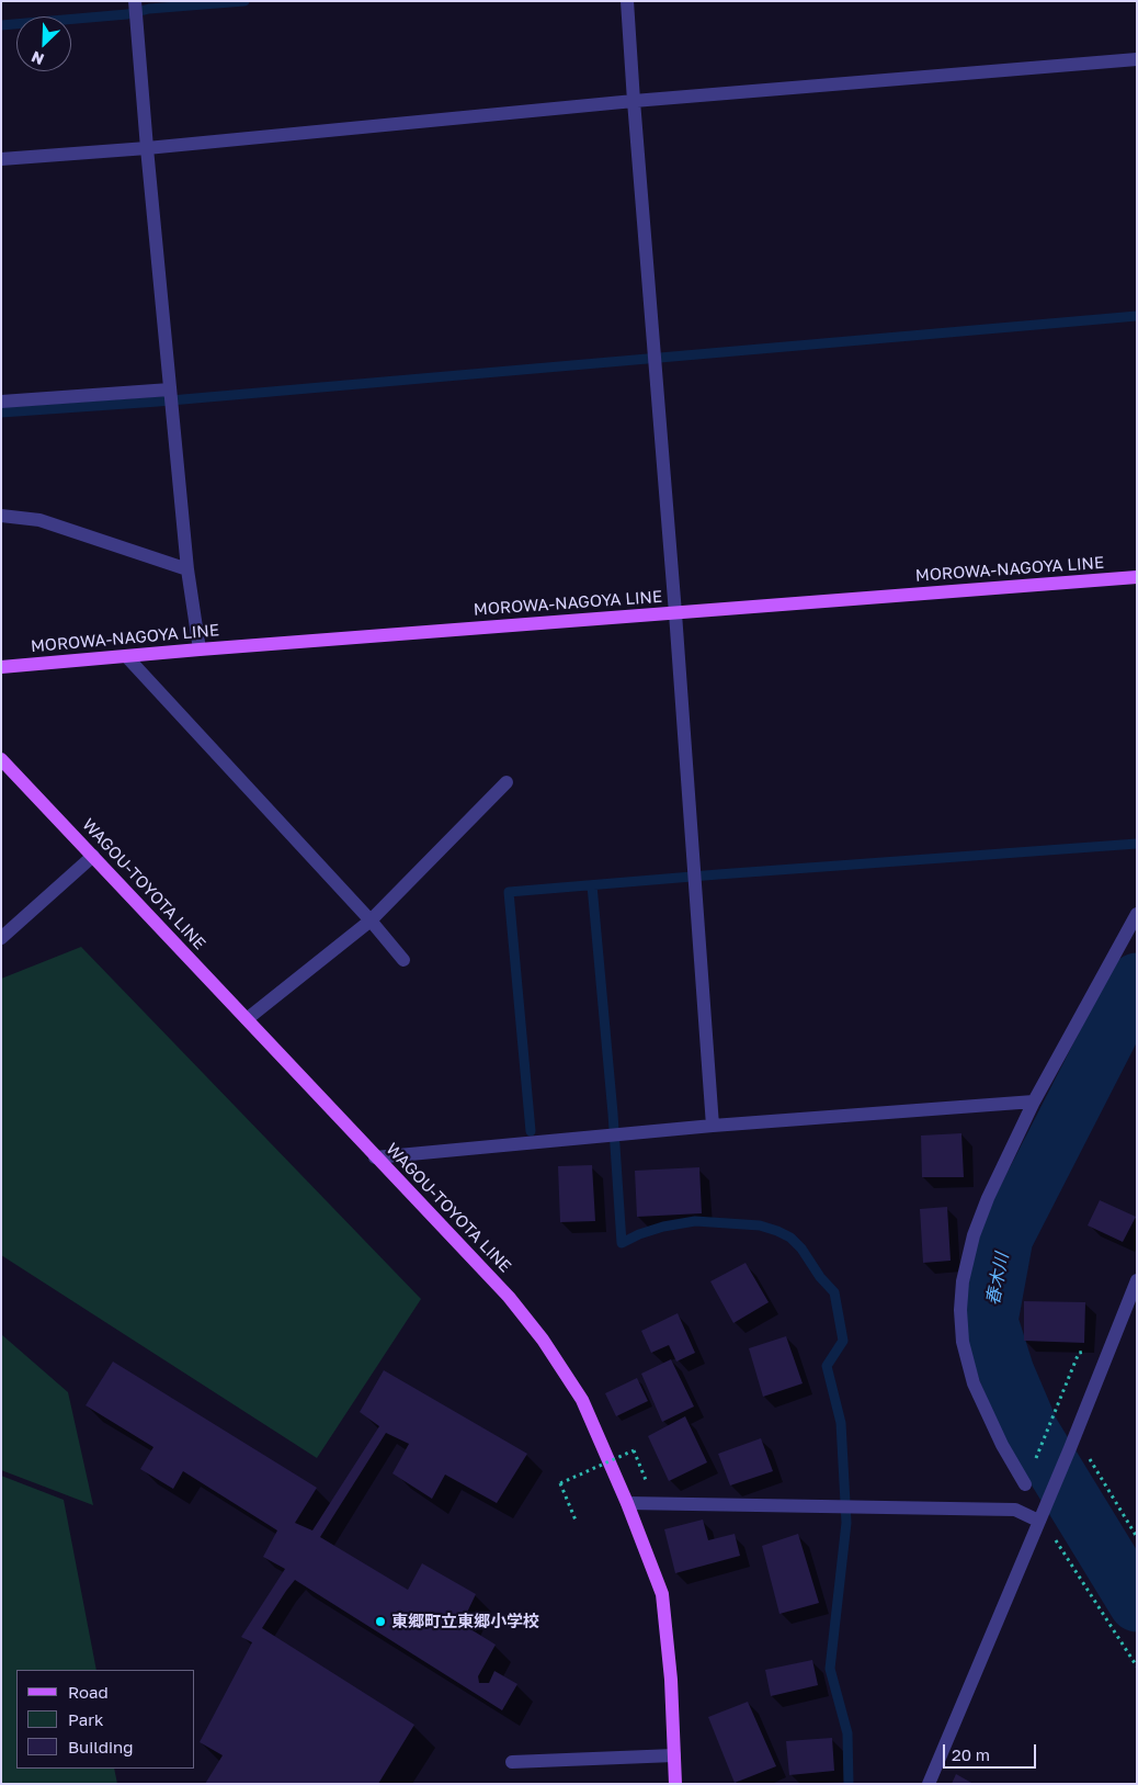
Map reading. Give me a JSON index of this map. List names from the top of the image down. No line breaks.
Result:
{"streets":{"main road":["MOROWA-NAGOYA LINE","WAGOU-TOYOTA LINE"]},"water":["春木川"],"places":["東郷町立東郷小学校"],"legend":["Road","Park","Building"],"scale_bar":"20 m","north":"bottom left"}
